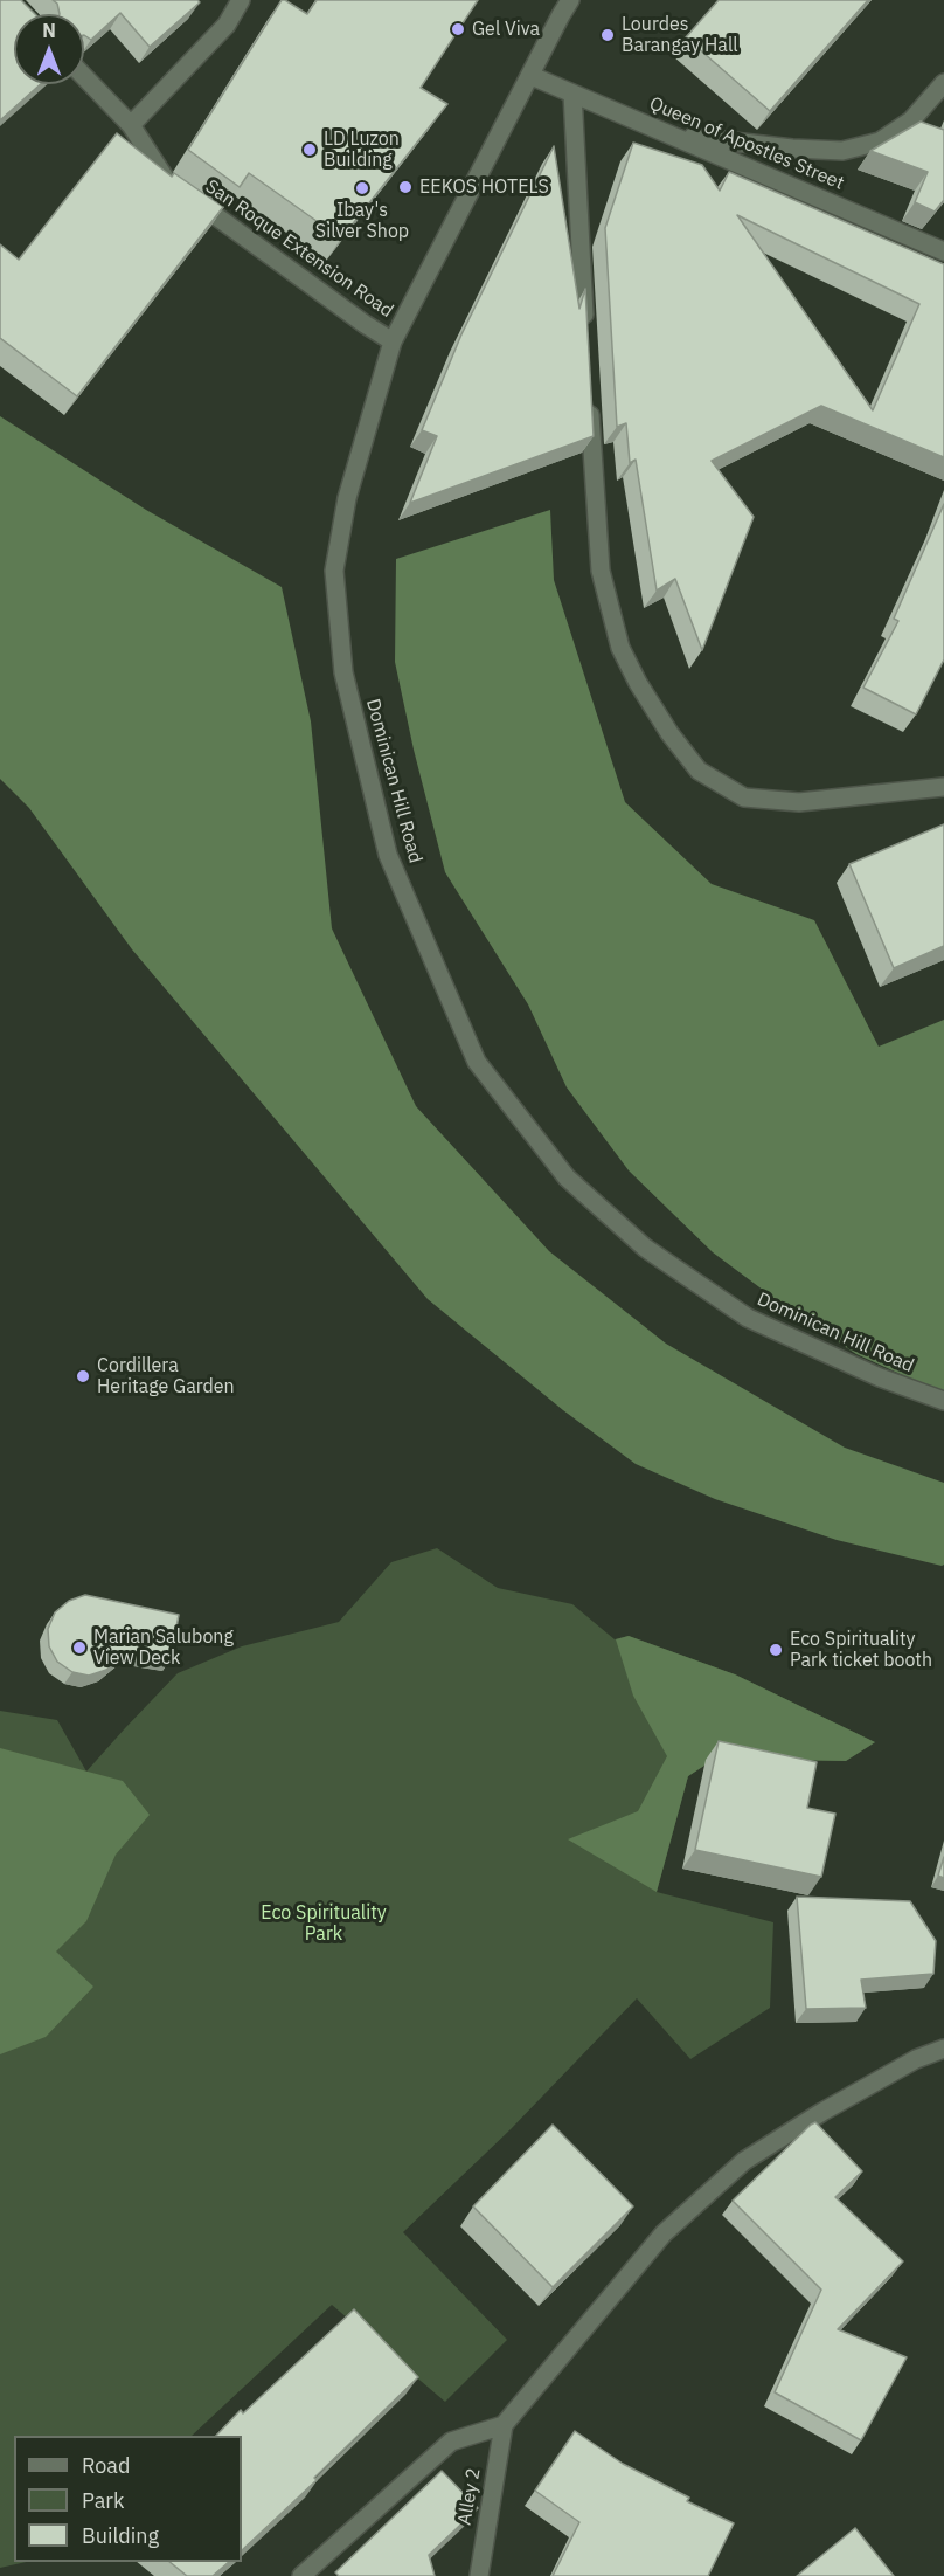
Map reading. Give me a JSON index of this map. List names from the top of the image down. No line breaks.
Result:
{"streets":{"street":["Queen of Apostles Street","San Roque Extension Road","Dominican Hill Road","Alley 2"]},"crossings":[["Queen of Apostles Street","Dominican Hill Road"],["San Roque Extension Road","Dominican Hill Road"]],"parks":["Eco Spirituality Park"],"places":["Gel Viva","Lourdes Barangay Hall","LD Luzon Building","EEKOS HOTELS","Ibay's Silver Shop","Cordillera Heritage Garden","Marian Salubong View Deck","Eco Spirituality Park ticket booth"],"legend":["Road","Park","Building"],"north":"top"}
